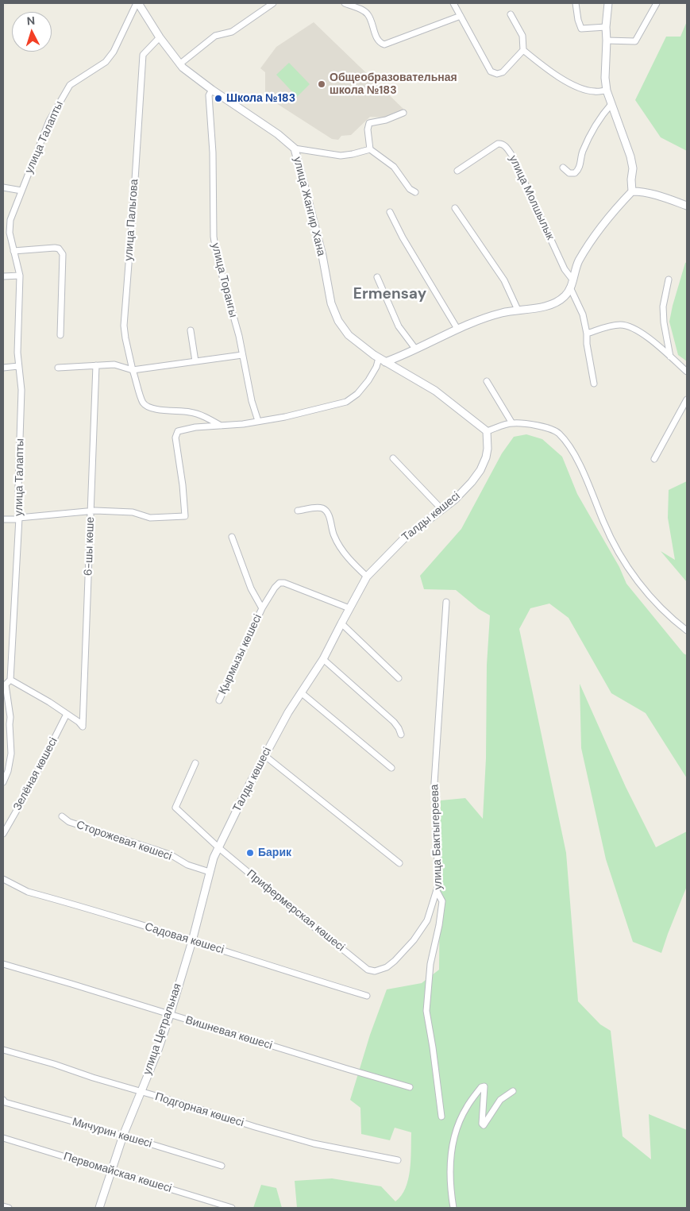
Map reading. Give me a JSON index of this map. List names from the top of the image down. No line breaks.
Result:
{"streets":{"street":["улица Талапты","улица Молшылык","улица Жангир Хана","улица Пальгова","улица Торангы","Талды көшесі","6-шы көше","Қырмызы көшесі","Зелёная көшесі","улица Бактыгереева","Сторожевая көшесі","Прифермерская көшесі","Садовая көшесі","улица Цетральная","Вишневая көшесі","Подгорная көшесі","Мичурин көшесі","Первомайская көшесі"]},"crossings":[["улица Талапты","улица Жангир Хана"],["улица Жангир Хана","улица Пальгова"],["улица Жангир Хана","улица Торангы"],["улица Жангир Хана","Талды көшесі"],["Талды көшесі","Қырмызы көшесі"],["Талды көшесі","Прифермерская көшесі"],["Талды көшесі","улица Цетральная"],["6-шы көше","Зелёная көшесі"],["улица Бактыгереева","Прифермерская көшесі"],["Сторожевая көшесі","улица Цетральная"],["Прифермерская көшесі","улица Цетральная"],["Садовая көшесі","улица Цетральная"],["улица Цетральная","Вишневая көшесі"],["улица Цетральная","Подгорная көшесі"],["улица Цетральная","Мичурин көшесі"],["улица Цетральная","Первомайская көшесі"]],"districts":["Ermensay"],"places":["Общеобразовательная школа №183","Школа №183","Барик"],"north":"top"}
